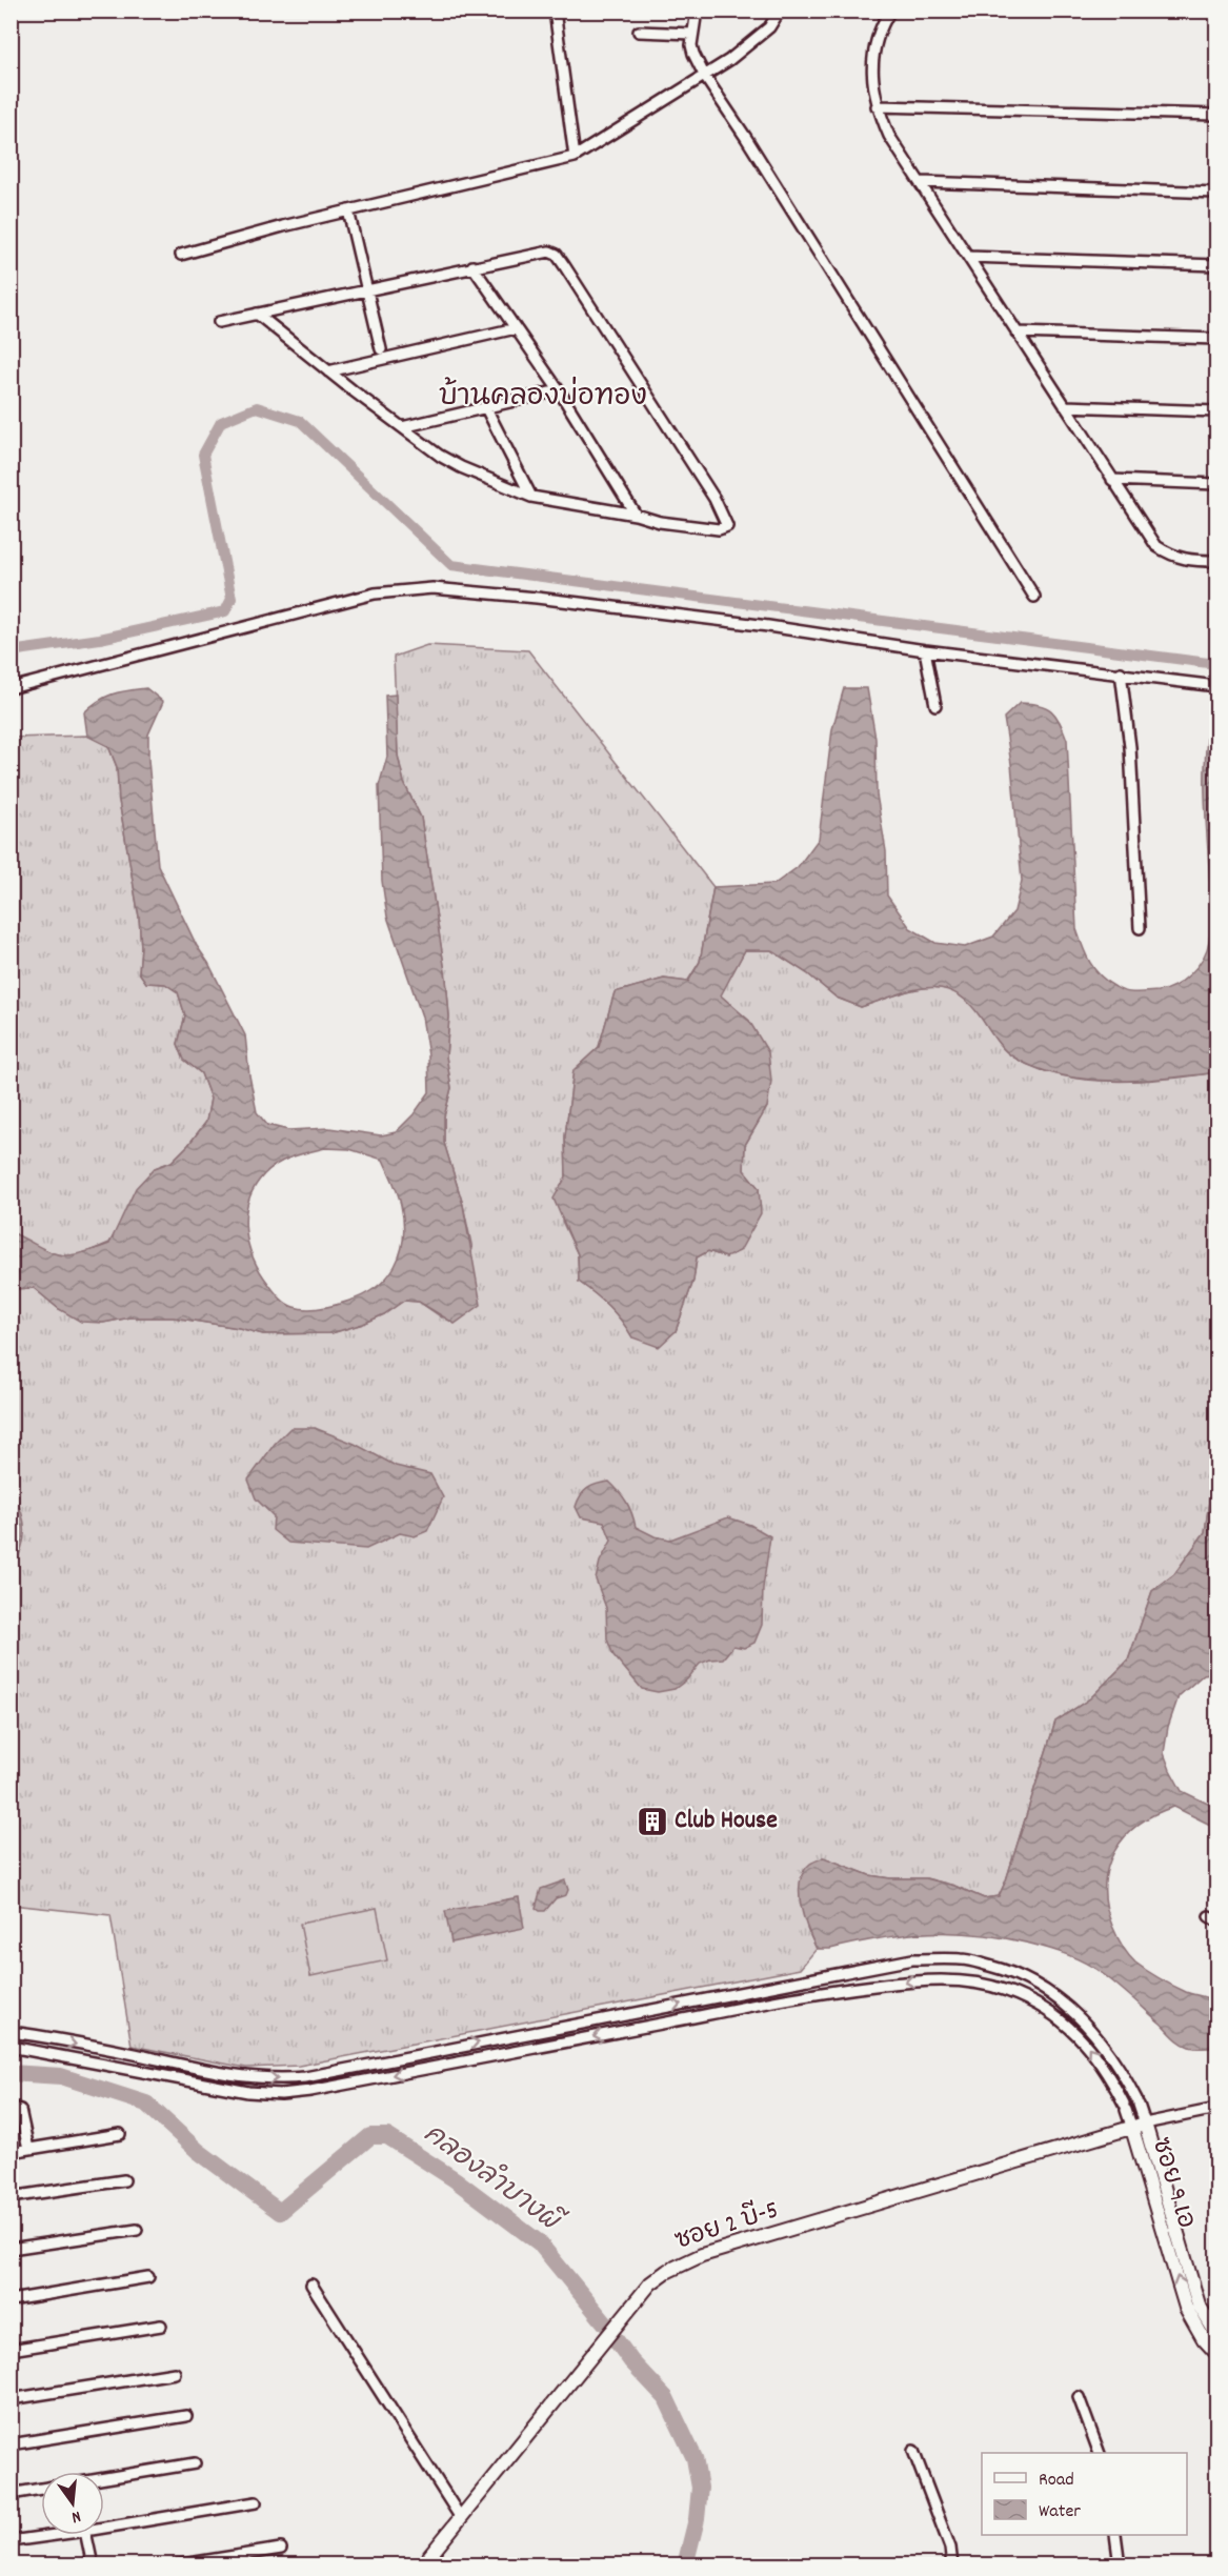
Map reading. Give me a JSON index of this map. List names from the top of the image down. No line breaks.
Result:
{"streets":{"street":["ซอย 9 เอ","ซอย 2 บี-5"]},"crossings":[["ซอย 9 เอ","ซอย 2 บี-5"]],"districts":["บ้านคลองบ่อทอง"],"water":["คลองลำบางผี"],"places":{"building":["Club House"]},"legend":["Road","Water"],"north":"bottom"}
